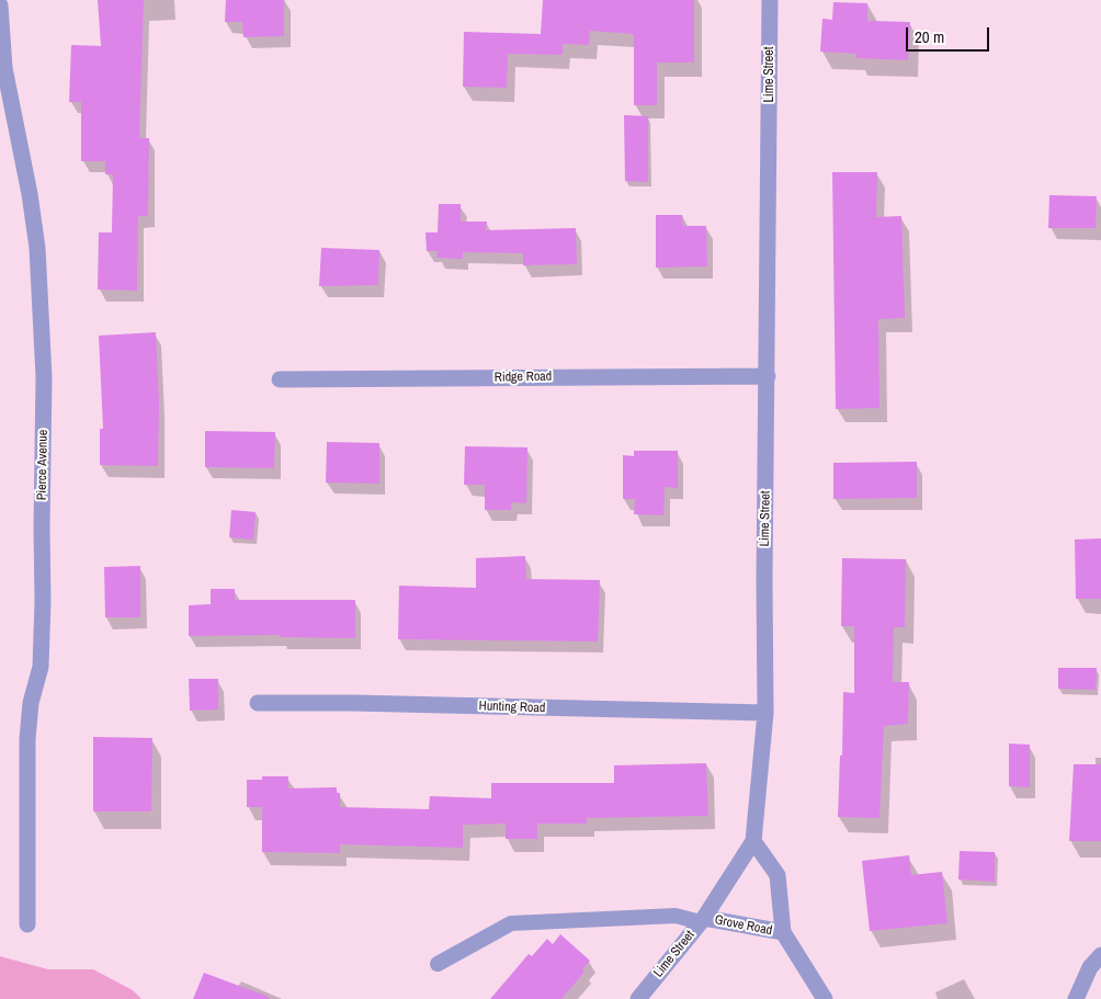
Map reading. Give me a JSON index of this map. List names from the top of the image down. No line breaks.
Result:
{"streets":{"street":["Lime Street","Ridge Road","Pierce Avenue","Hunting Road","Grove Road"]},"crossings":[["Lime Street","Ridge Road"],["Lime Street","Hunting Road"],["Lime Street","Grove Road"]],"scale_bar":"20 m"}
